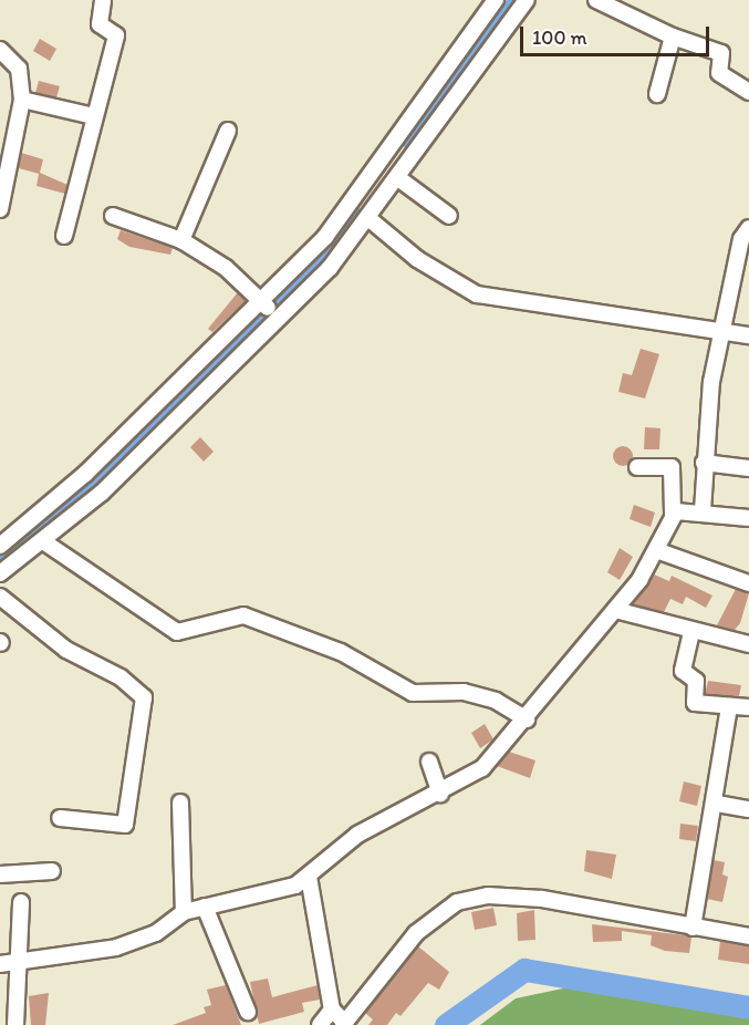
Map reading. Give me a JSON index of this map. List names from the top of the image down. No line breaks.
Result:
{"scale_bar":"100 m"}
